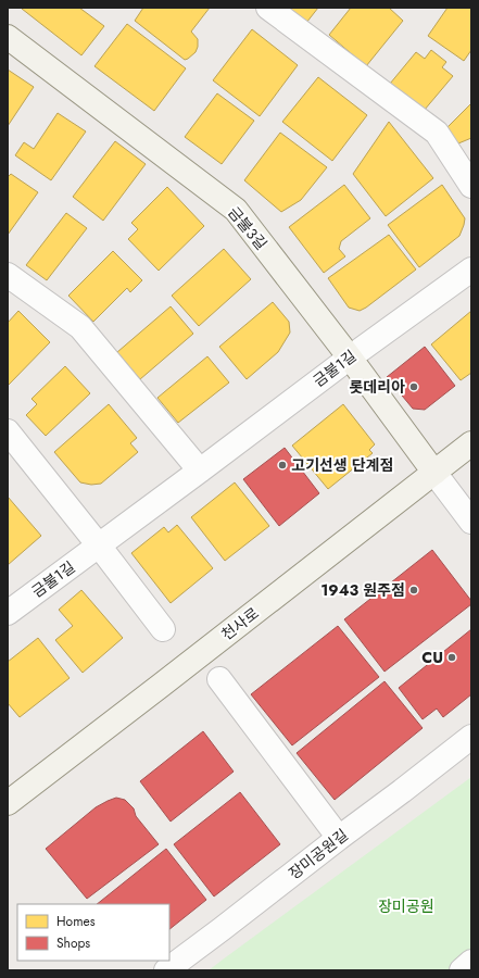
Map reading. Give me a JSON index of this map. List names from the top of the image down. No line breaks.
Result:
{"streets":{"street":["금불3길","금불1길","천사로","장미공원길"]},"crossings":[["금불3길","금불1길"],["금불3길","천사로"]],"parks":["장미공원"],"places":["롯데리아","고기선생 단계점","1943 원주점","CU"],"legend":["Homes","Shops"]}
